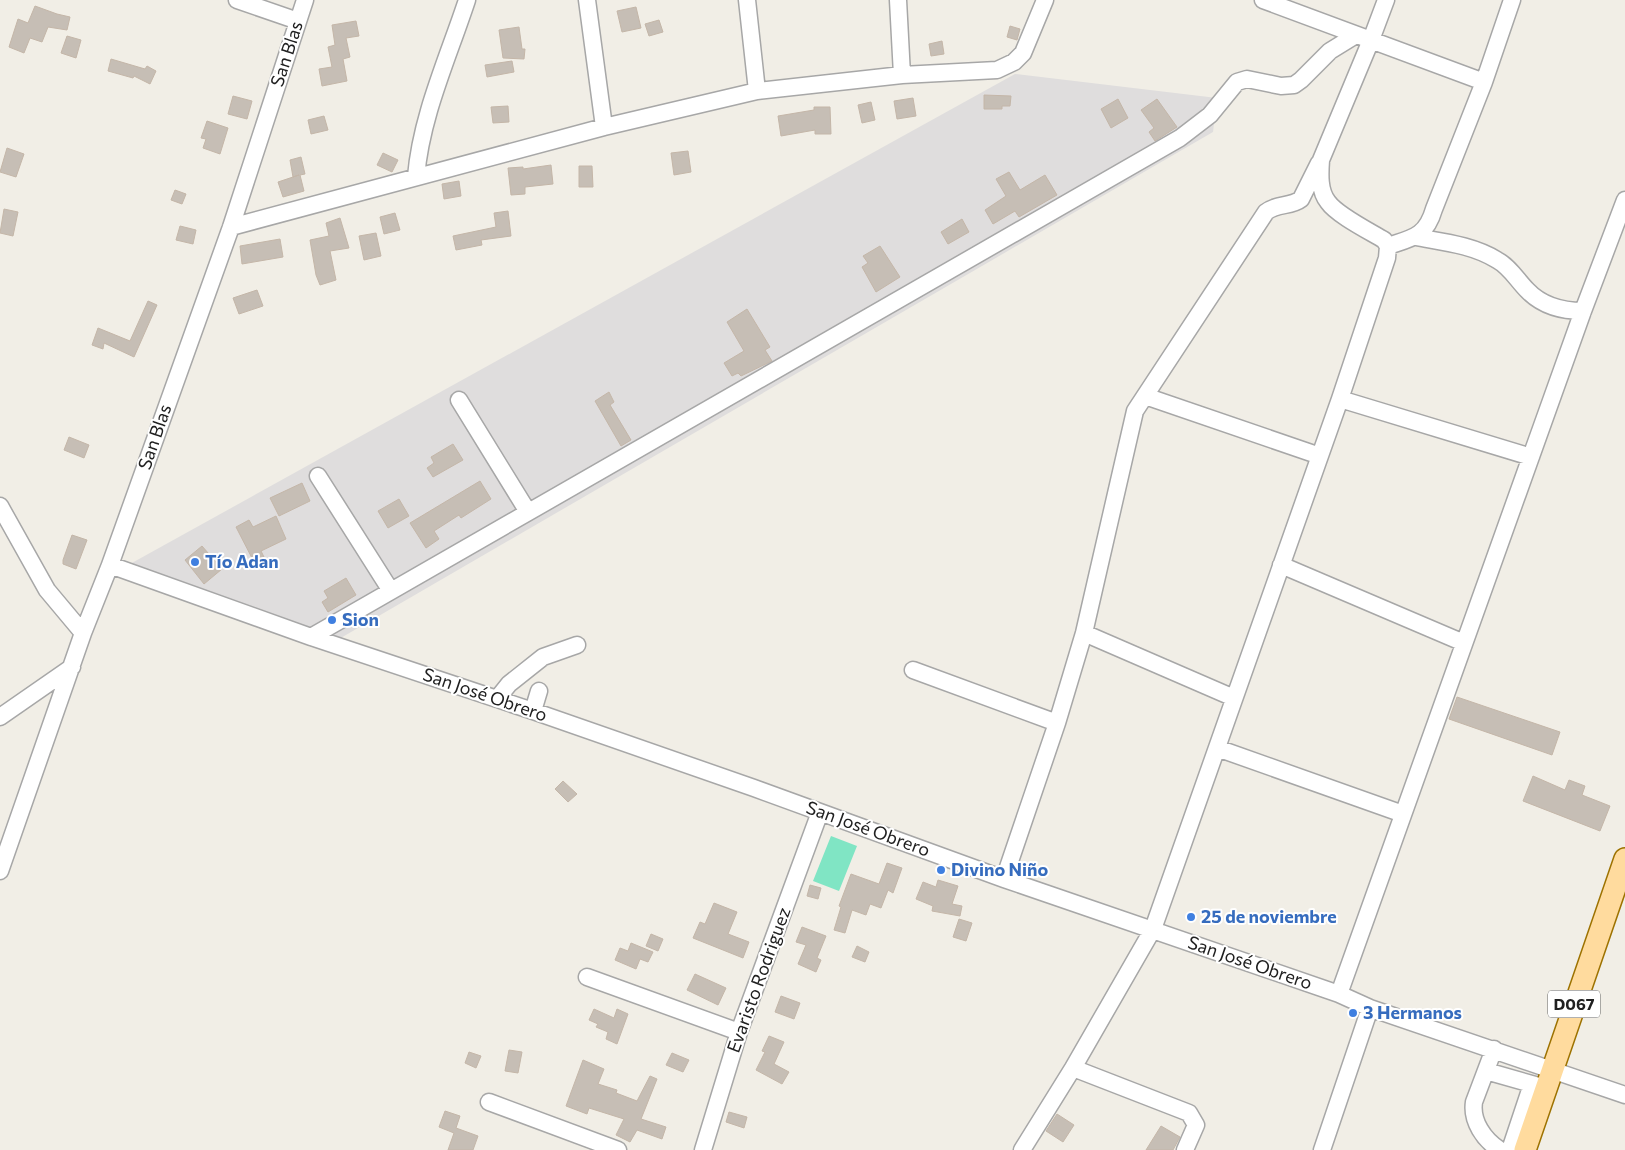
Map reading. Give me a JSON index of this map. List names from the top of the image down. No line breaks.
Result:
{"streets":{"main road":["D067"],"street":["San Blas","San José Obrero","Evaristo Rodriguez"]},"crossings":[["San Blas","San José Obrero"],["San José Obrero","Evaristo Rodriguez"],["San José Obrero","D067"]],"places":["Tío Adan","Sion","Divino Niño","25 de noviembre","3 Hermanos"]}
